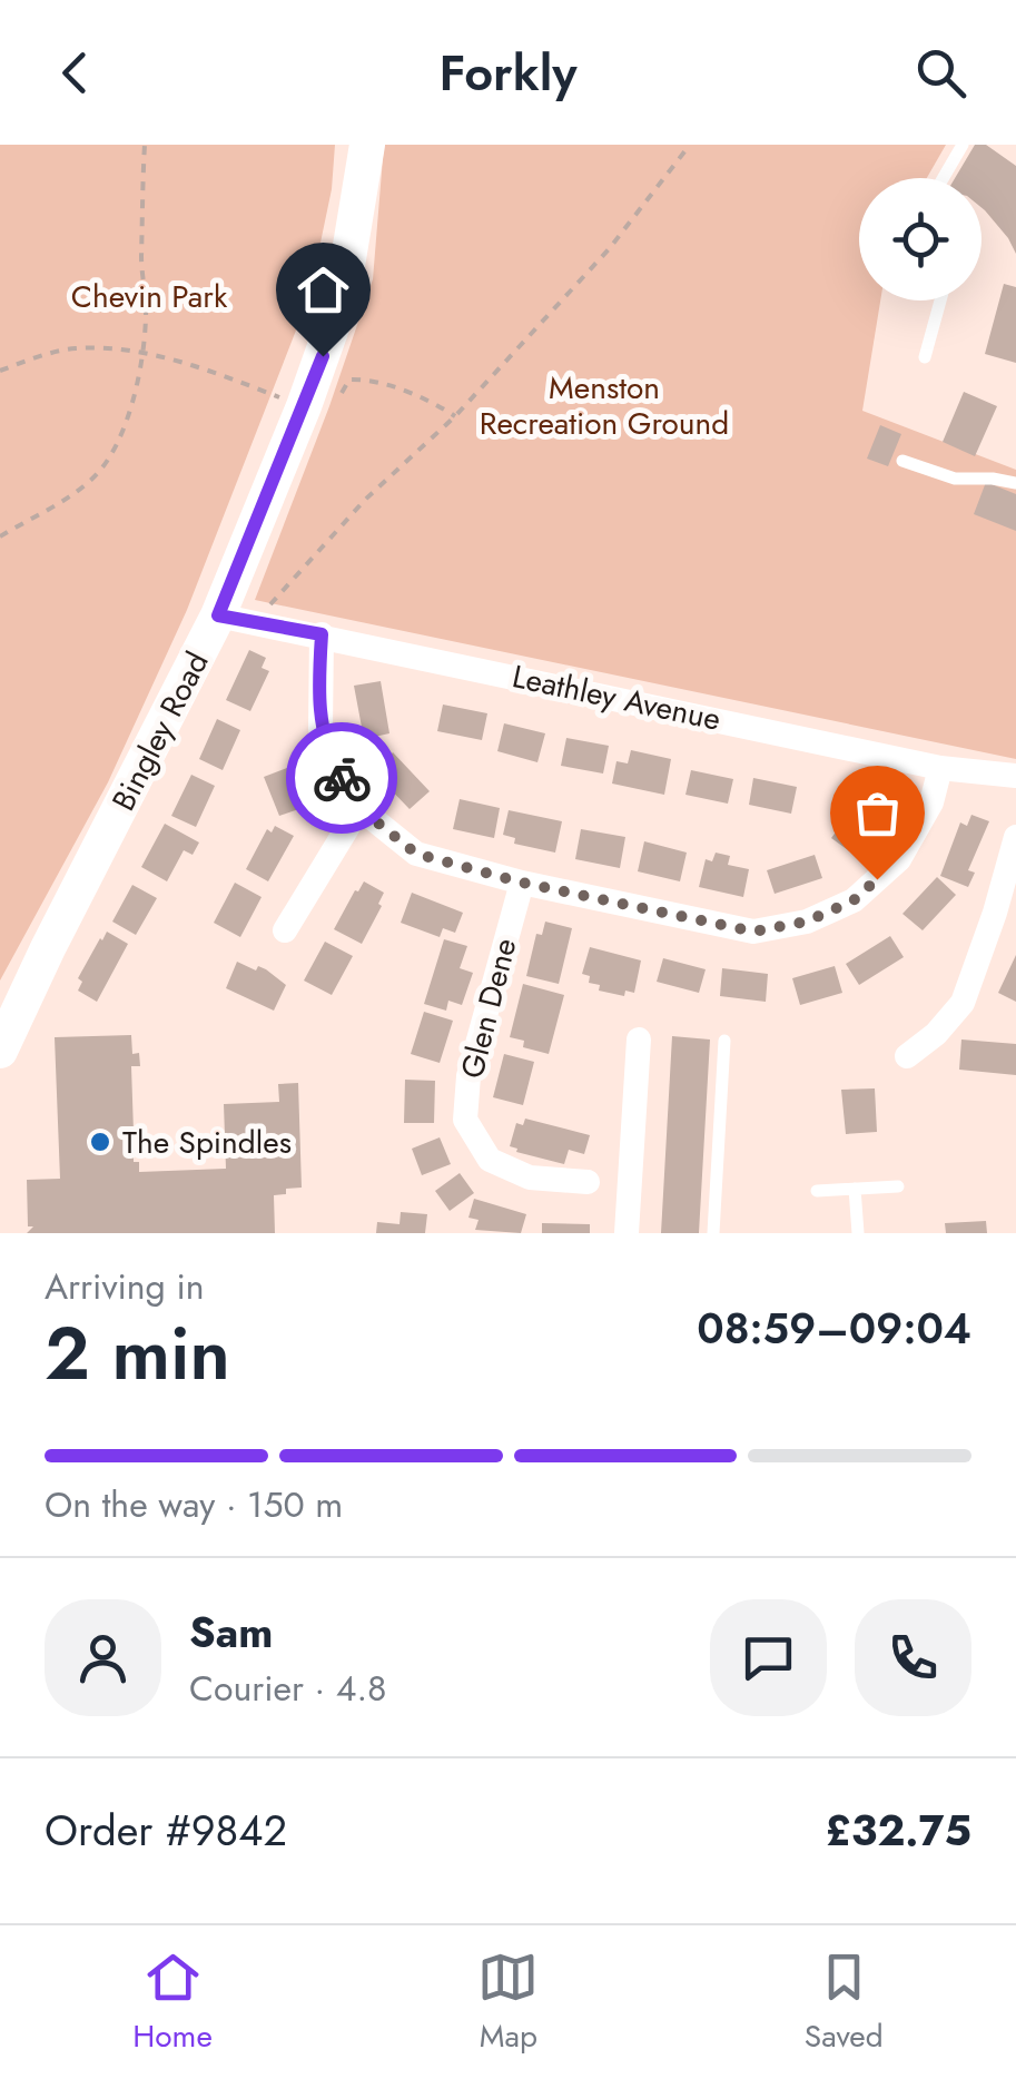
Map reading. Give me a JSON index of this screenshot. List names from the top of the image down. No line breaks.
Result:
{"streets":{"street":["Leathley Avenue","Bingley Road","Glen Dene"]},"crossings":[["Leathley Avenue","Bingley Road"]],"parks":["Chevin Park","Menston Recreation Ground"],"places":["The Spindles"],"page":{"header":"Forkly","heading":["2 min","Arriving in","08:59–09:04"],"panel":["Sam","Courier · 4.8","Order #9842","£32.75"],"bar":"On the way · 150 m","tabs":["Home","Map","Saved"]}}
